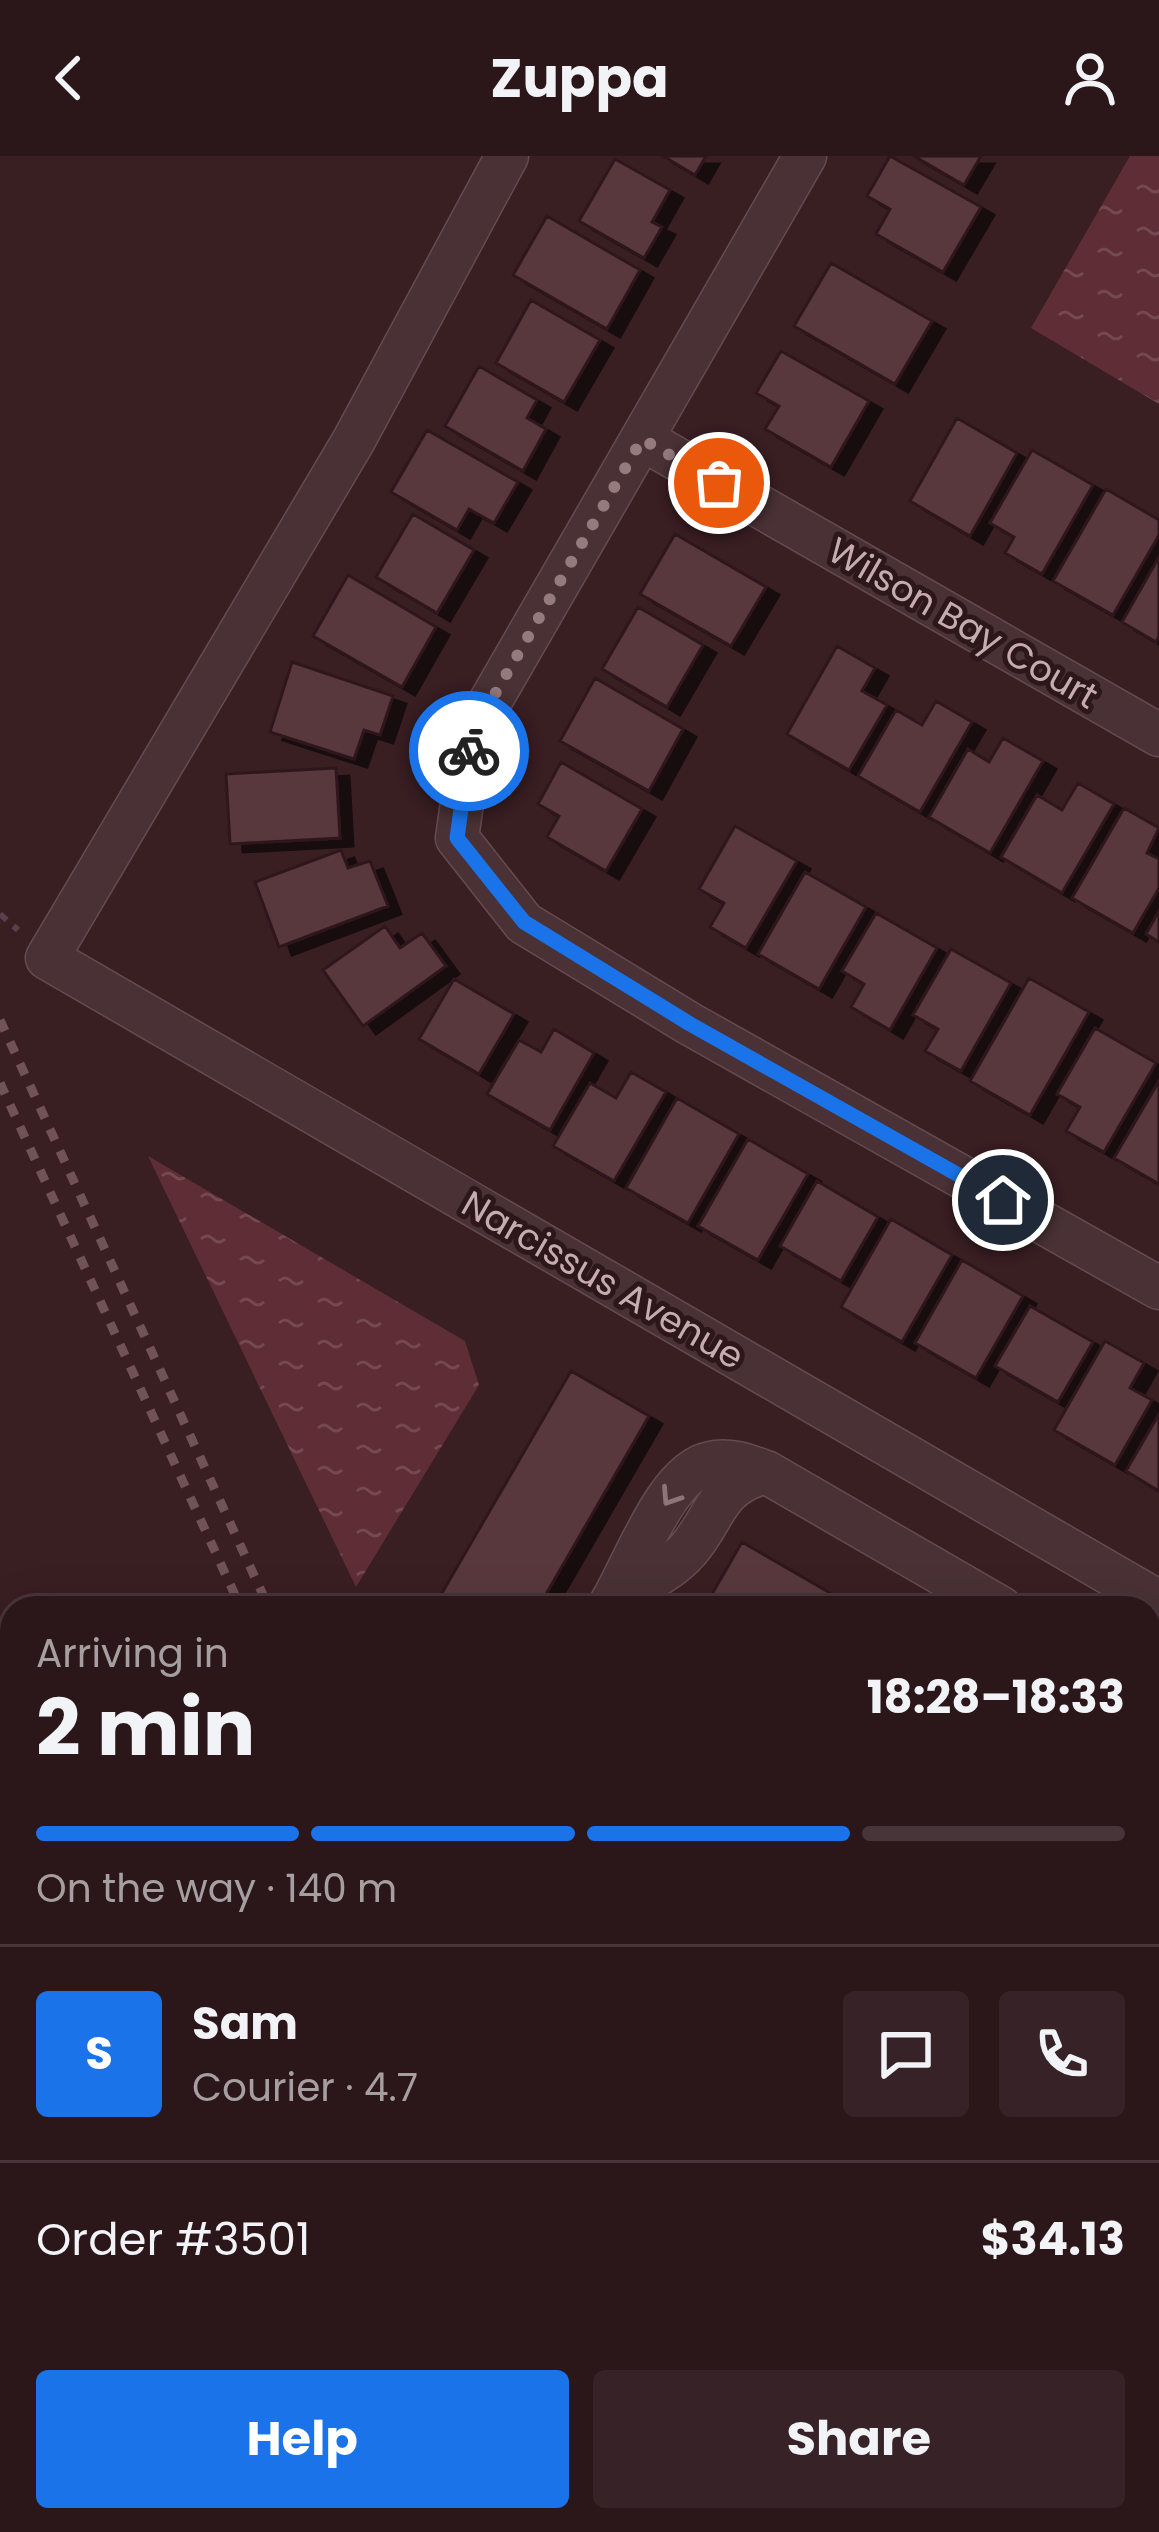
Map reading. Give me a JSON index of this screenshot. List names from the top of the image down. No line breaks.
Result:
{"streets":{"street":["Wilson Bay Court","Narcissus Avenue"]},"page":{"header":"Zuppa","heading":["2 min","Arriving in","18:28–18:33"],"panel":["Sam","Courier · 4.7","Order #3501","$34.13"],"bar":"On the way · 140 m","round":"S","buttons":["Help","Share"]}}
